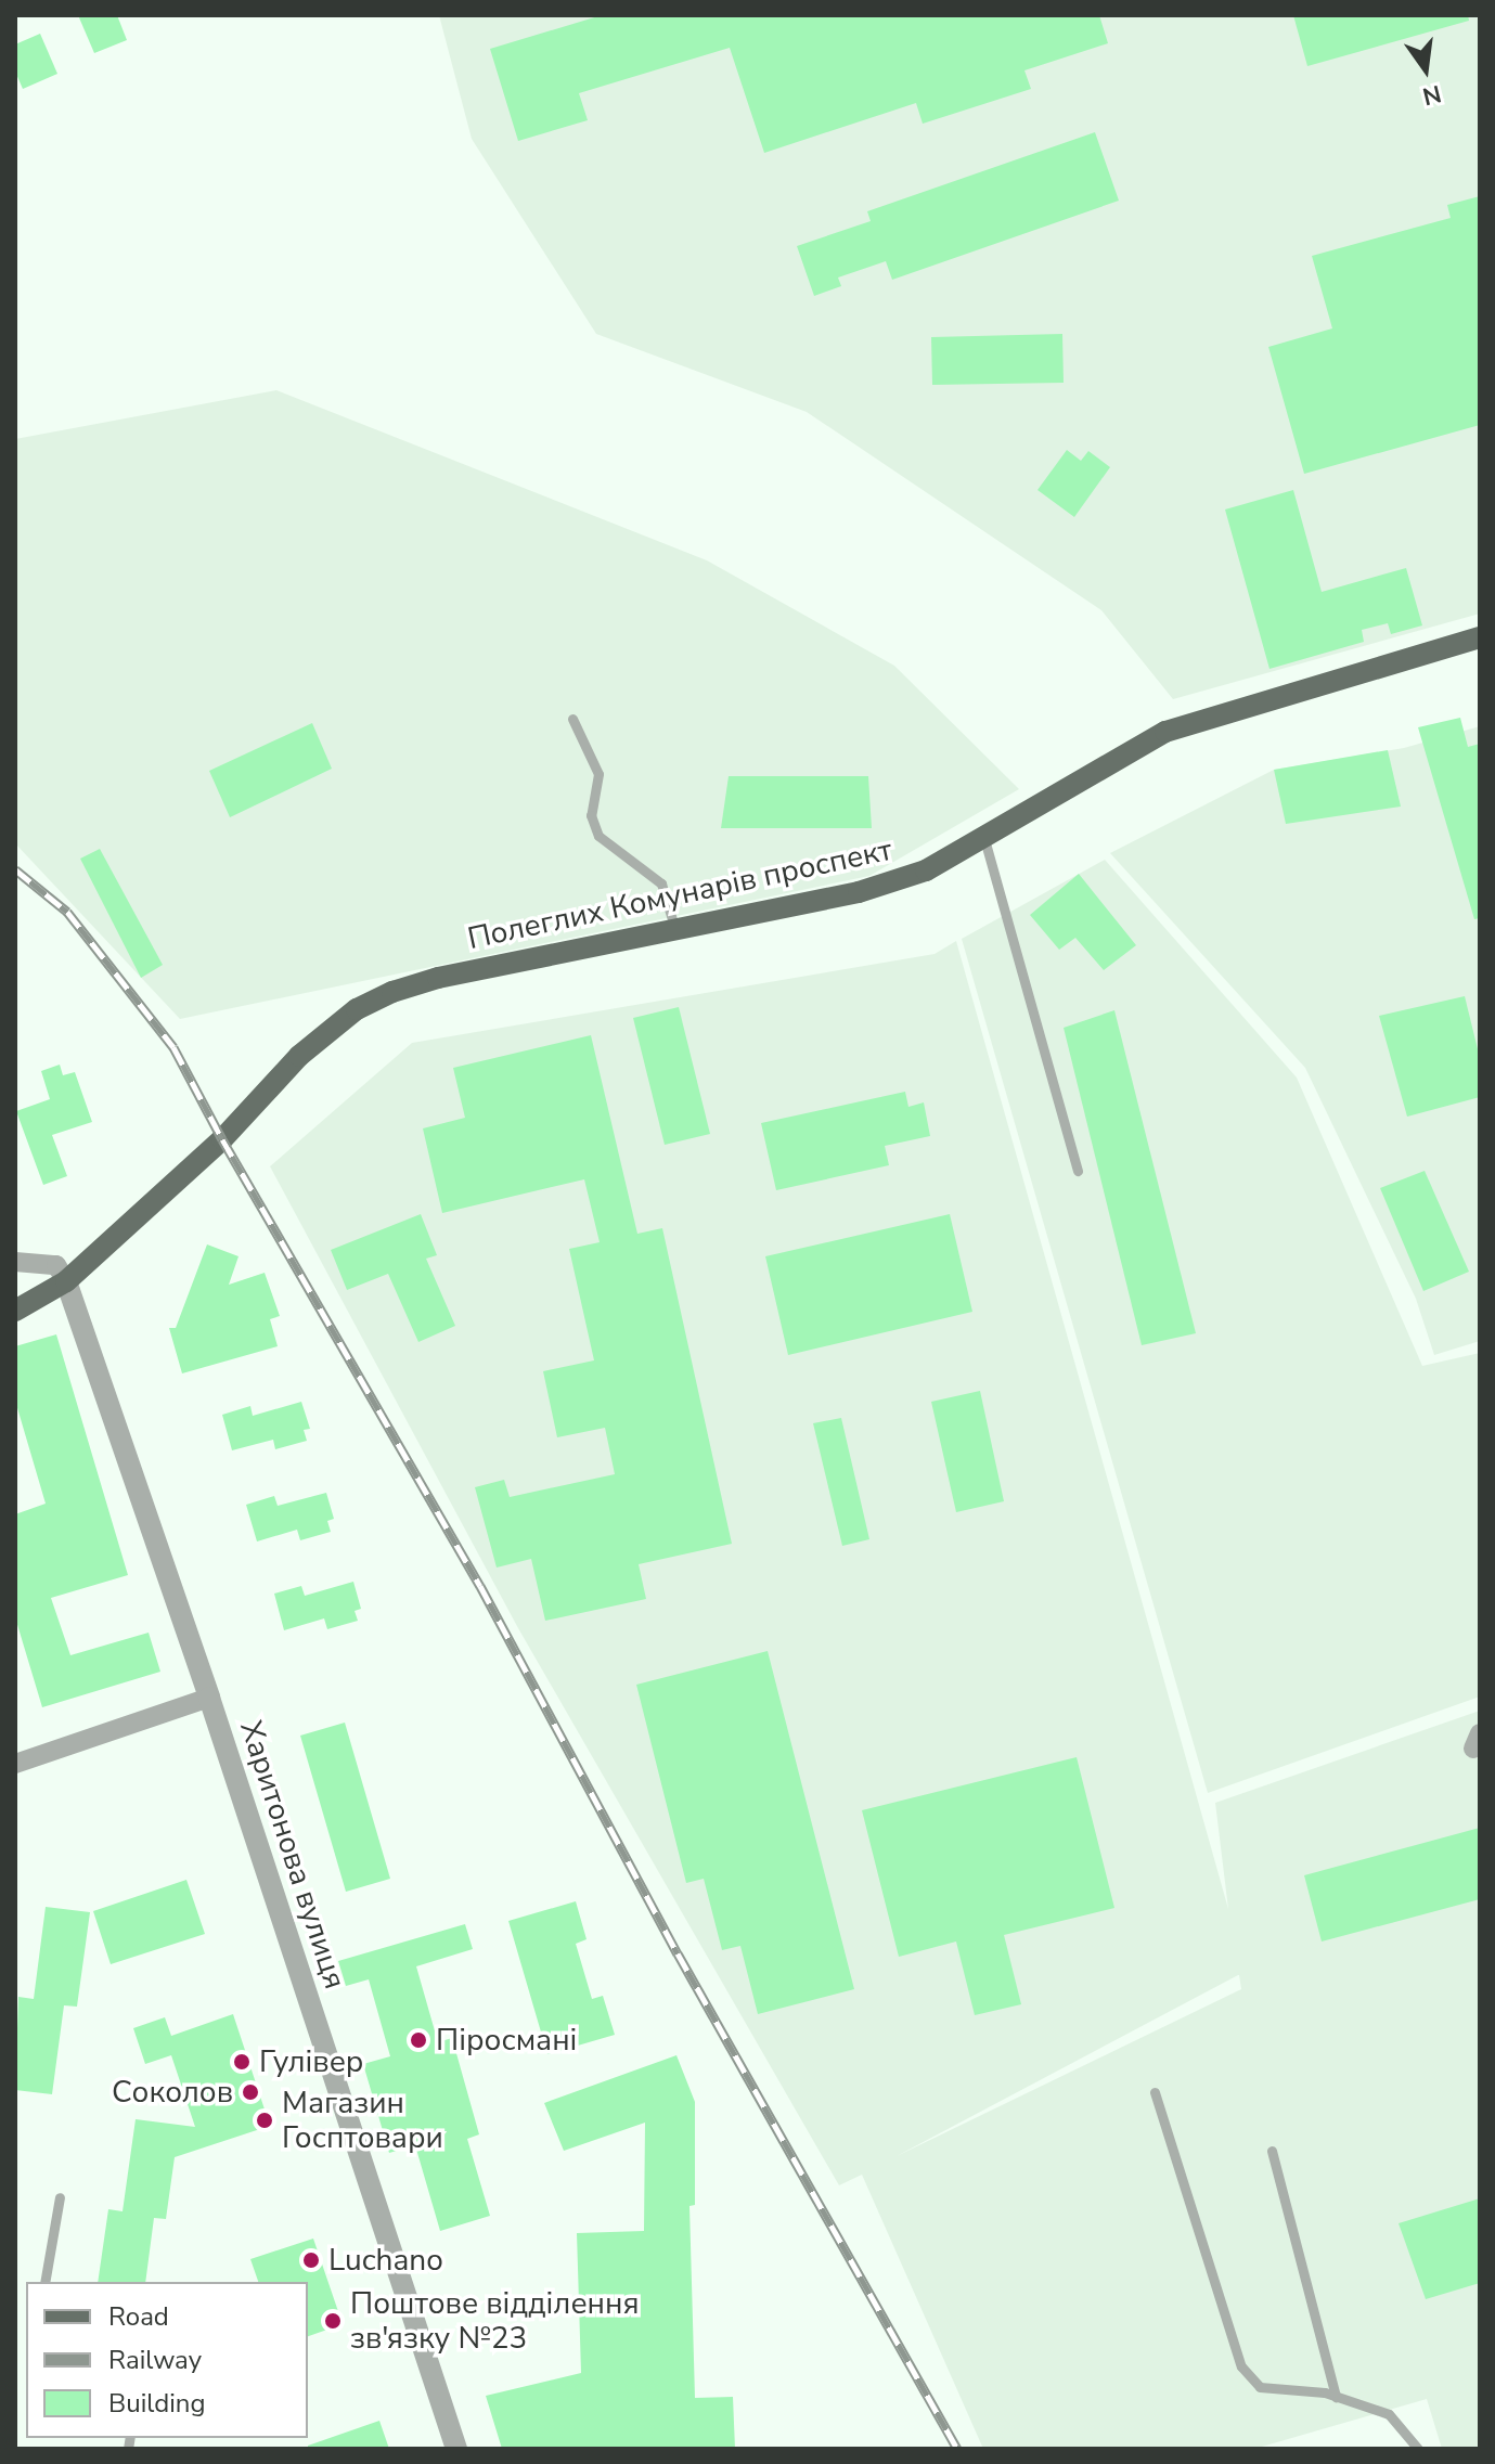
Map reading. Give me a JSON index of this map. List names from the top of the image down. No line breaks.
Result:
{"streets":{"main road":["Полеглих Комунарів проспект"],"street":["Харитонова вулиця"]},"crossings":[["Полеглих Комунарів проспект","Харитонова вулиця"]],"places":["Піросмані","Гулівер","Соколов","Магазин Госптовари","Luchano","Поштове відділення зв'язку №23"],"legend":["Road","Railway","Building"],"north":"bottom"}
